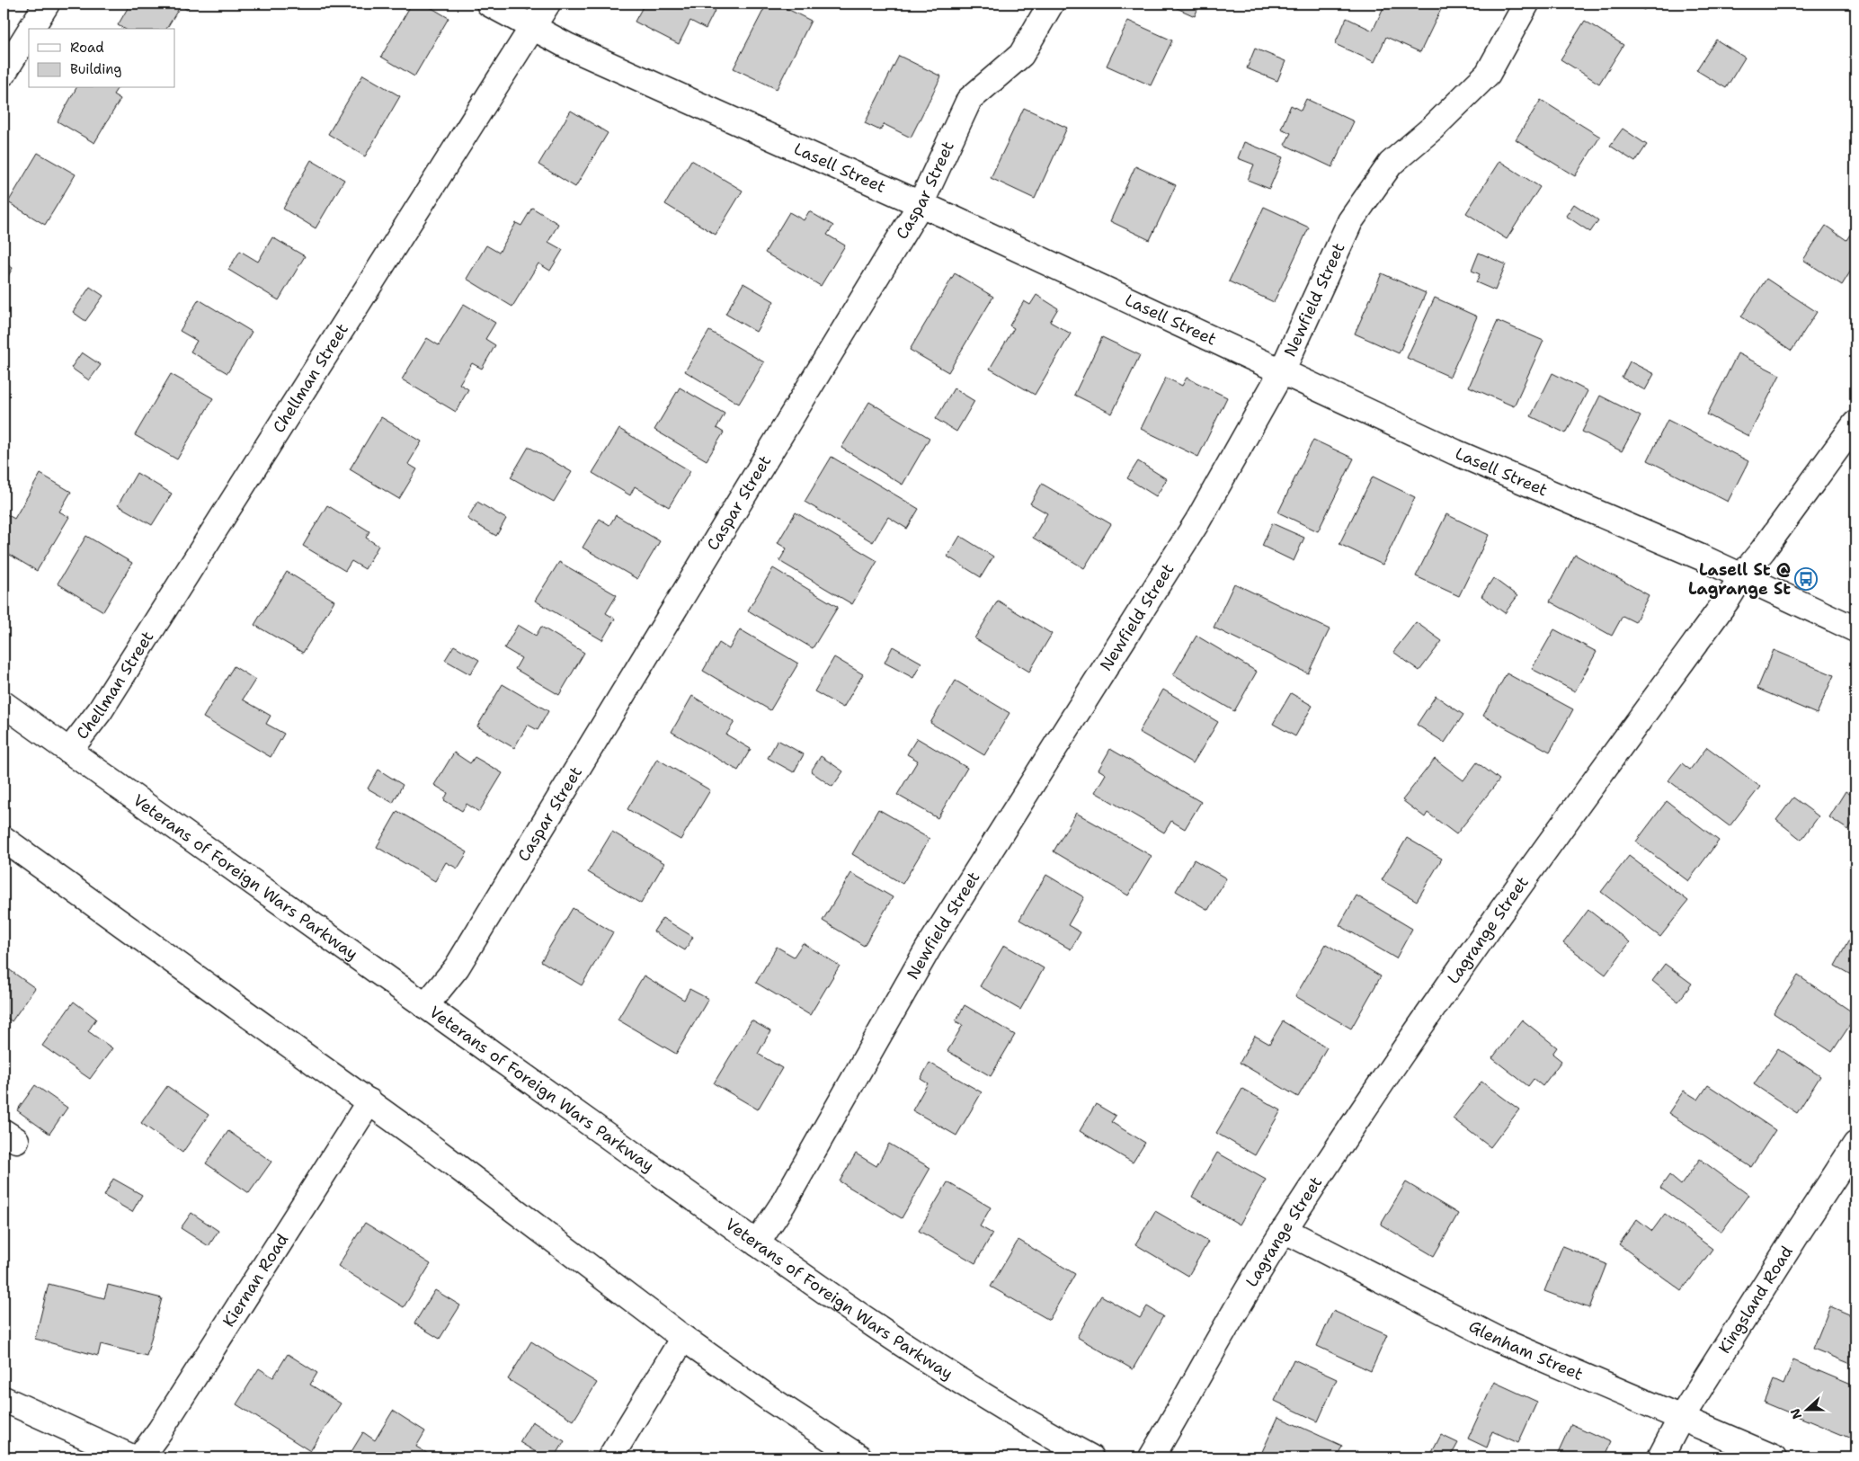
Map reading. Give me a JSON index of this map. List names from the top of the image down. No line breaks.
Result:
{"streets":{"main road":["Lasell Street","Caspar Street","Newfield Street","Chellman Street","Veterans of Foreign Wars Parkway","Lagrange Street","Kiernan Road","Kingsland Road","Glenham Street"]},"crossings":[["Lasell Street","Caspar Street"],["Lasell Street","Newfield Street"],["Lasell Street","Chellman Street"],["Lasell Street","Lagrange Street"],["Caspar Street","Veterans of Foreign Wars Parkway"],["Newfield Street","Veterans of Foreign Wars Parkway"],["Chellman Street","Veterans of Foreign Wars Parkway"],["Lagrange Street","Glenham Street"],["Kingsland Road","Glenham Street"]],"places":{"bus stop":["Lasell St @ Lagrange St"]},"legend":["Road","Building"],"north":"left"}
